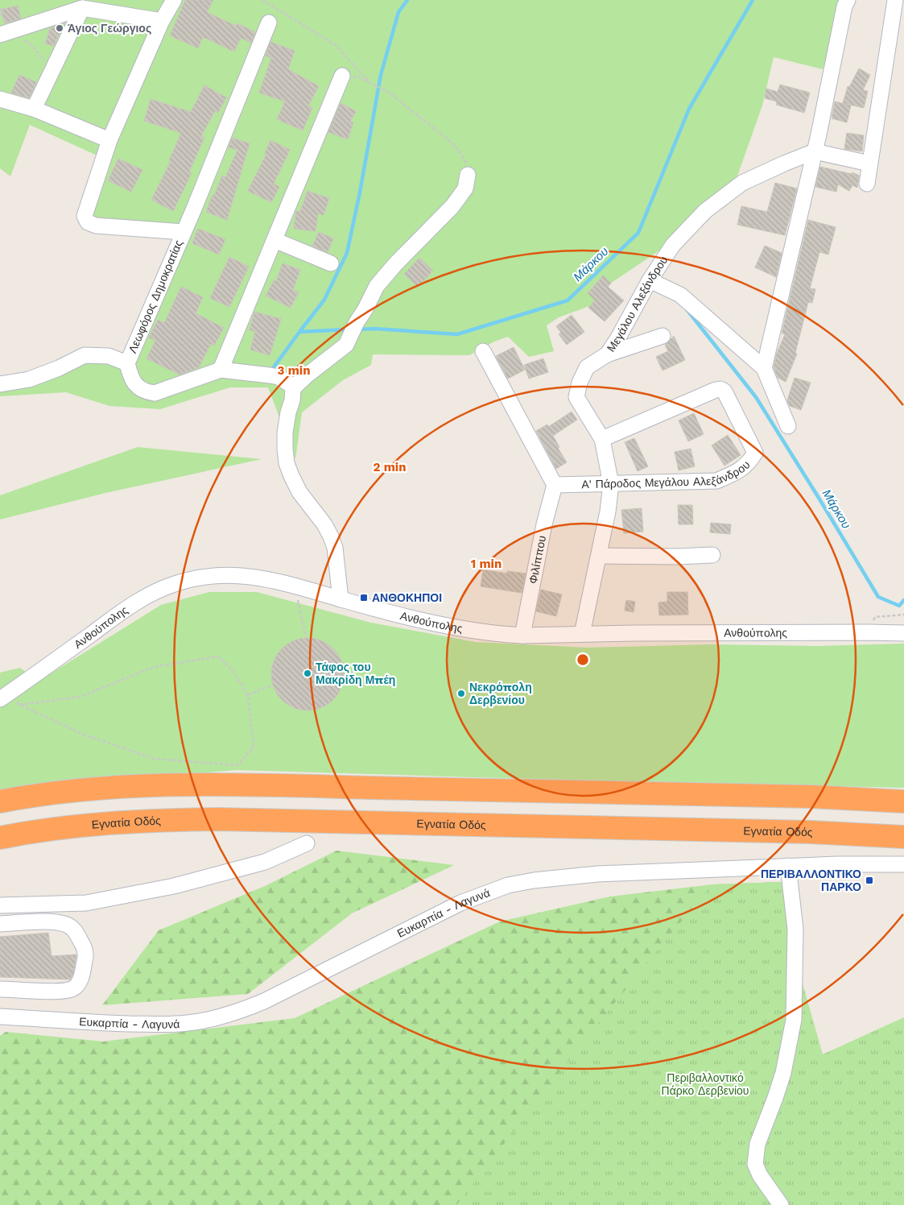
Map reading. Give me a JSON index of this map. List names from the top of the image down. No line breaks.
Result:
{"streets":{"highway":["Εγνατία Οδός"],"street":["Λεωφόρος Δημοκρατίας","Μεγάλου Αλεξάνδρου","Α' Πάροδος Μεγάλου Αλεξάνδρου","Φιλίππου","Ανθούπολης","Ευκαρπία - Λαγυνά"]},"crossings":[["Μεγάλου Αλεξάνδρου","Α' Πάροδος Μεγάλου Αλεξάνδρου"],["Μεγάλου Αλεξάνδρου","Ανθούπολης"],["Α' Πάροδος Μεγάλου Αλεξάνδρου","Φιλίππου"],["Φιλίππου","Ανθούπολης"]],"water":["Μάρκου"],"parks":["Περιβαλλοντικό Πάρκο Δερβενίου"],"places":{"other":["Άγιος Γεώργιος","Τάφος του Μακρίδη Μπέη","Νεκρόπολη Δερβενίου"],"transit":["ΑΝΘΟΚΗΠΟΙ","ΠΕΡΙΒΑΛΛΟΝΤΙΚΟ ΠΑΡΚΟ"]},"rings":["3 min","2 min","1 min"]}
